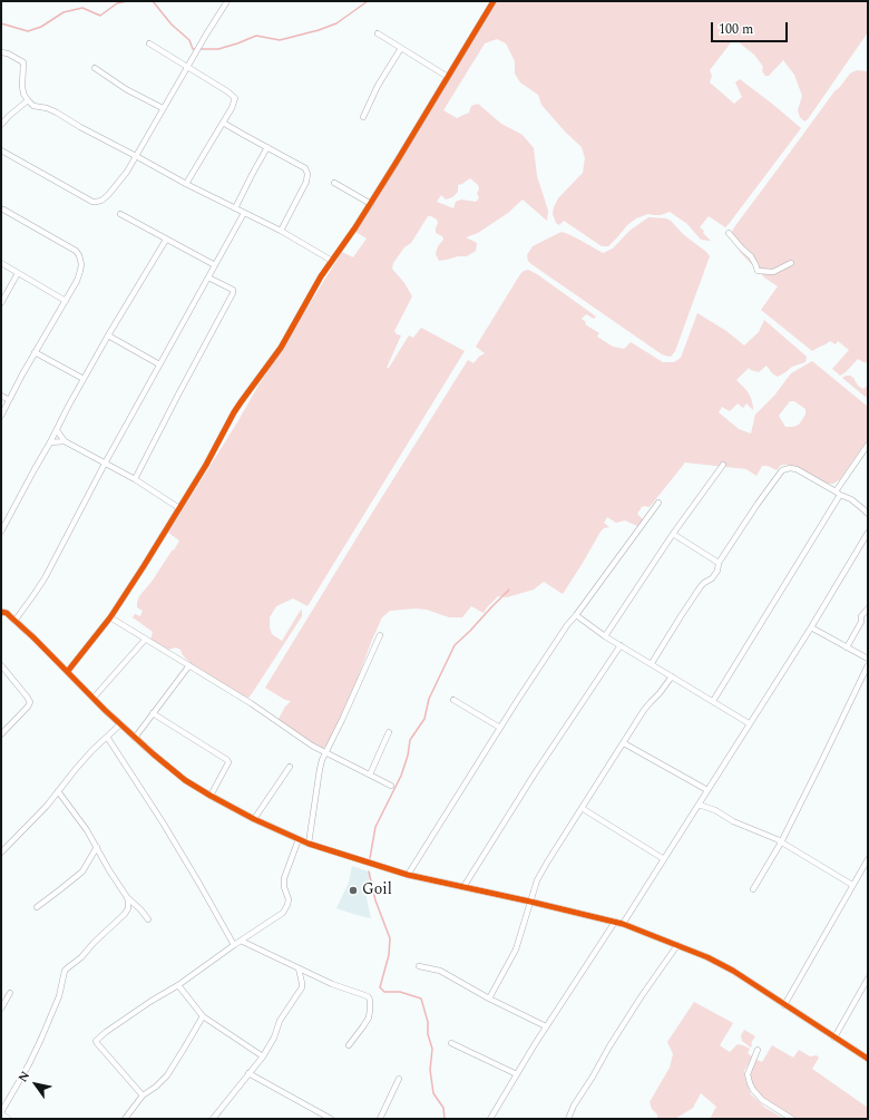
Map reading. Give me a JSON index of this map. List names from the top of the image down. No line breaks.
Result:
{"places":["Goil"],"scale_bar":"100 m","north":"top left"}
